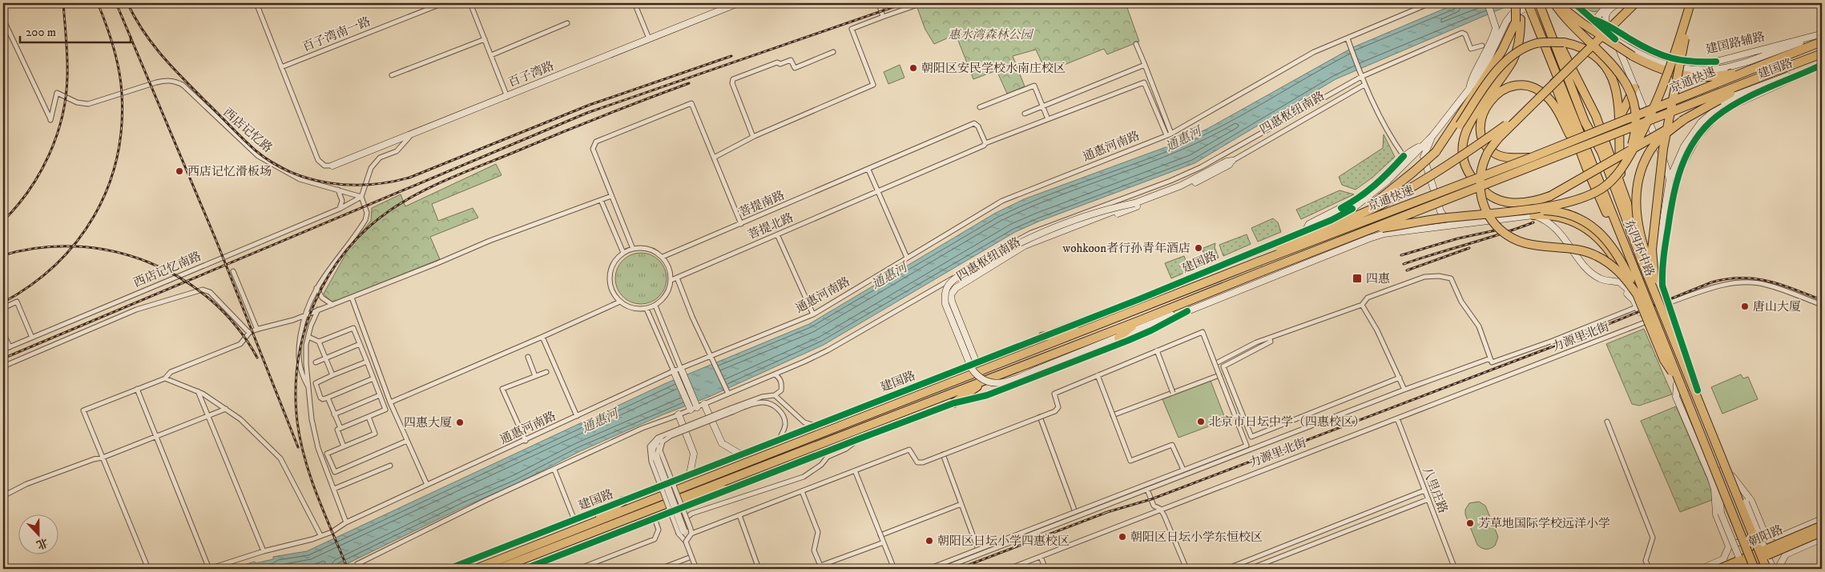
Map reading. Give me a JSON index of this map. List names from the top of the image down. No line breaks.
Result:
{"streets":{"highway":["京通快速","东四环中路","朝阳路"],"street":["百子湾南一路","建国路辅路","建国路","百子湾路","四惠枢纽南路","西店记忆路","通惠河南路","菩提南路","菩提北路","西店记忆南路","力源里北街","八里庄路"]},"crossings":[["建国路辅路","建国路"],["建国路辅路","京通快速"],["建国路","京通快速"],["建国路","东四环中路"],["西店记忆路","西店记忆南路"],["通惠河南路","菩提北路"],["菩提南路","菩提北路"],["东四环中路","力源里北街"],["东四环中路","朝阳路"],["力源里北街","八里庄路"]],"water":["通惠河"],"parks":["惠水湾森林公园"],"places":{"other":["朝阳区安民学校水南庄校区","西店记忆滑板场","wohkoon者行孙青年酒店","唐山大厦","北京市日坛中学（四惠校区）","四惠大厦","芳草地国际学校远洋小学","朝阳区日坛小学东恒校区","朝阳区日坛小学四惠校区"],"transit":["四惠"]},"scale_bar":"200 m","north":"bottom"}
